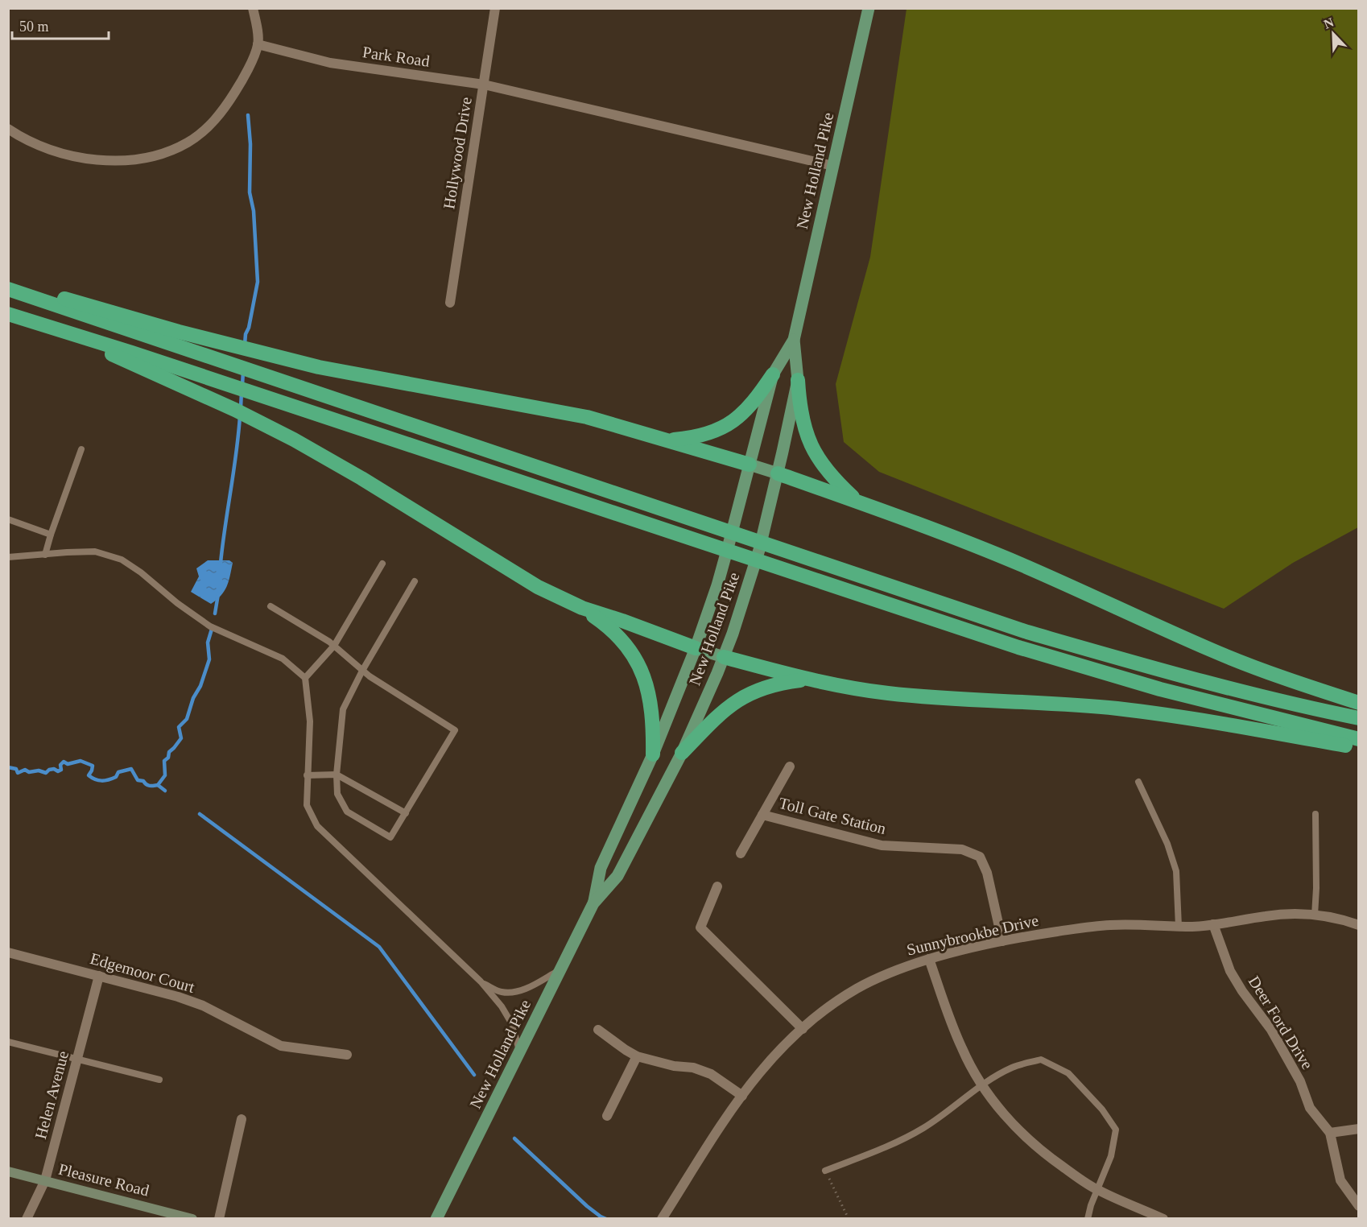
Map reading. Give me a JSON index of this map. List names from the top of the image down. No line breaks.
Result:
{"streets":{"main road":["New Holland Pike"],"street":["Park Road","Hollywood Drive","Toll Gate Station","Sunnybrookbe Drive","Edgemoor Court","Deer Ford Drive","Helen Avenue","Pleasure Road"]},"crossings":[["Park Road","Hollywood Drive"],["Park Road","New Holland Pike"],["Toll Gate Station","Sunnybrookbe Drive"],["Edgemoor Court","Helen Avenue"],["Helen Avenue","Pleasure Road"]],"scale_bar":"50 m","north":"top left"}
